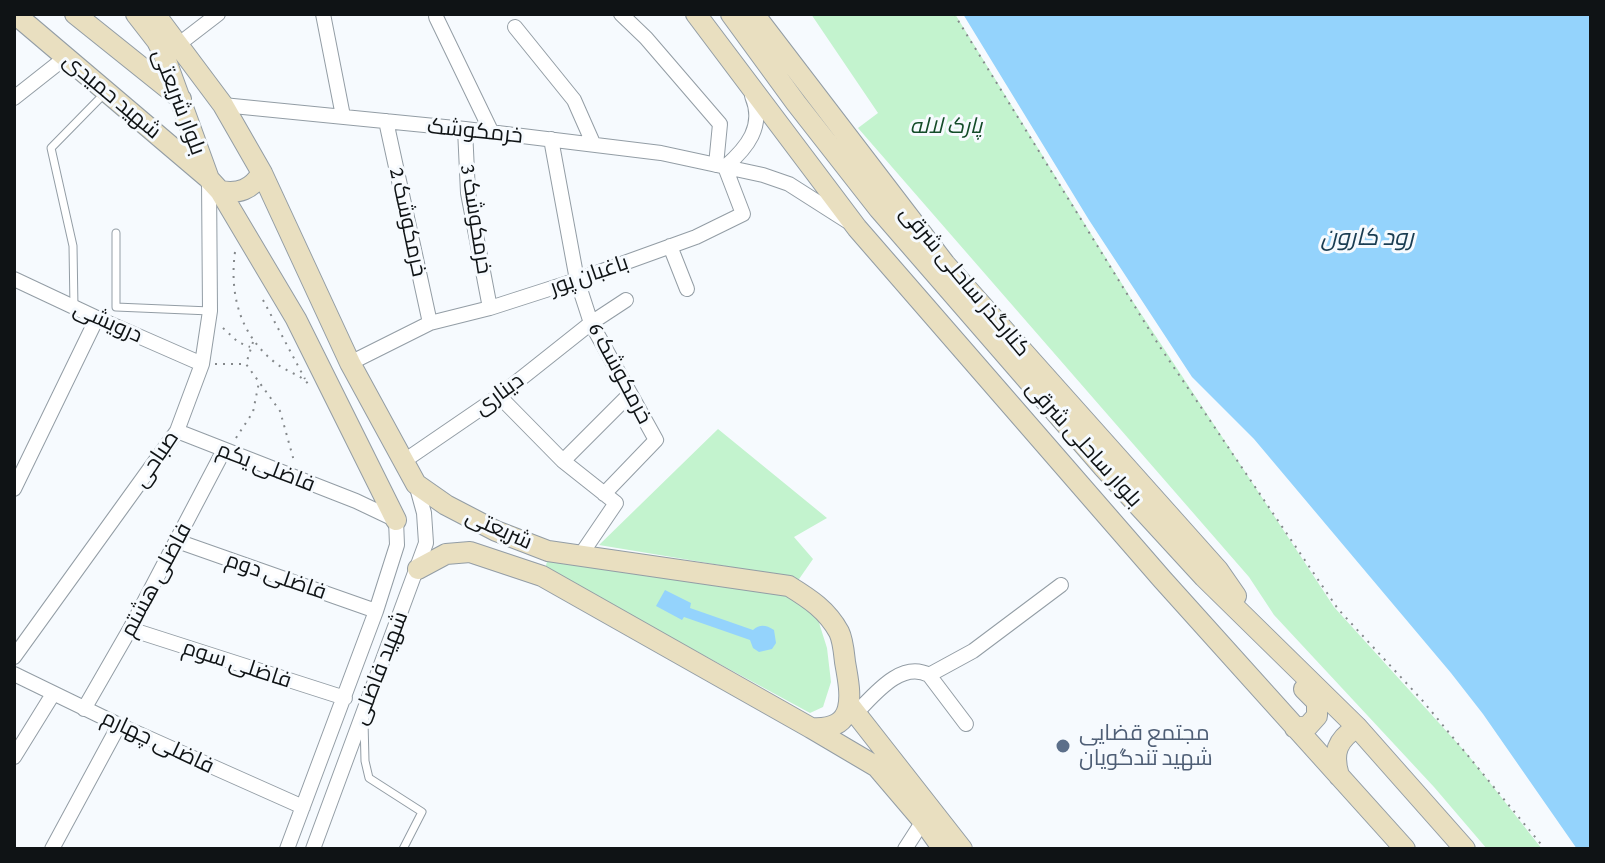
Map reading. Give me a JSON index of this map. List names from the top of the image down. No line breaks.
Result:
{"streets":{"main road":["شهید حمیدی","بلوار شریعتی","کنارگذر ساحلی شرقی","بلوار ساحلی شرقی","شریعتی"],"street":["خرمکوشک","خرمکوشک 3","خرمکوشک 2","باغبان پور","درویشی","خرمکوشک 6","دیناری","صباحی","فاضلی یکم","فاضلی دوم","فاضلی هشتم","فاضلی سوم","شهید فاضلی","فاضلی چهارم"]},"crossings":[["شهید حمیدی","بلوار شریعتی"],["شهید حمیدی","صباحی"],["بلوار شریعتی","خرمکوشک"],["بلوار شریعتی","صباحی"],["بلوار شریعتی","شریعتی"],["خرمکوشک","خرمکوشک 3"],["خرمکوشک","خرمکوشک 2"],["خرمکوشک","باغبان پور"],["خرمکوشک","خرمکوشک 6"],["خرمکوشک","بلوار ساحلی شرقی"],["خرمکوشک 3","باغبان پور"],["خرمکوشک 2","باغبان پور"],["باغبان پور","خرمکوشک 6"],["باغبان پور","شریعتی"],["کنارگذر ساحلی شرقی","بلوار ساحلی شرقی"],["درویشی","صباحی"],["خرمکوشک 6","دیناری"],["دیناری","شریعتی"],["صباحی","فاضلی یکم"],["فاضلی یکم","فاضلی هشتم"],["فاضلی یکم","شهید فاضلی"],["شریعتی","شهید فاضلی"],["فاضلی دوم","فاضلی هشتم"],["فاضلی دوم","شهید فاضلی"],["فاضلی هشتم","فاضلی سوم"],["فاضلی هشتم","فاضلی چهارم"],["فاضلی سوم","شهید فاضلی"],["شهید فاضلی","فاضلی چهارم"]],"water":["رود کارون"],"parks":["پارک لاله"],"places":["مجتمع قضایی شهید تندگویان"]}
